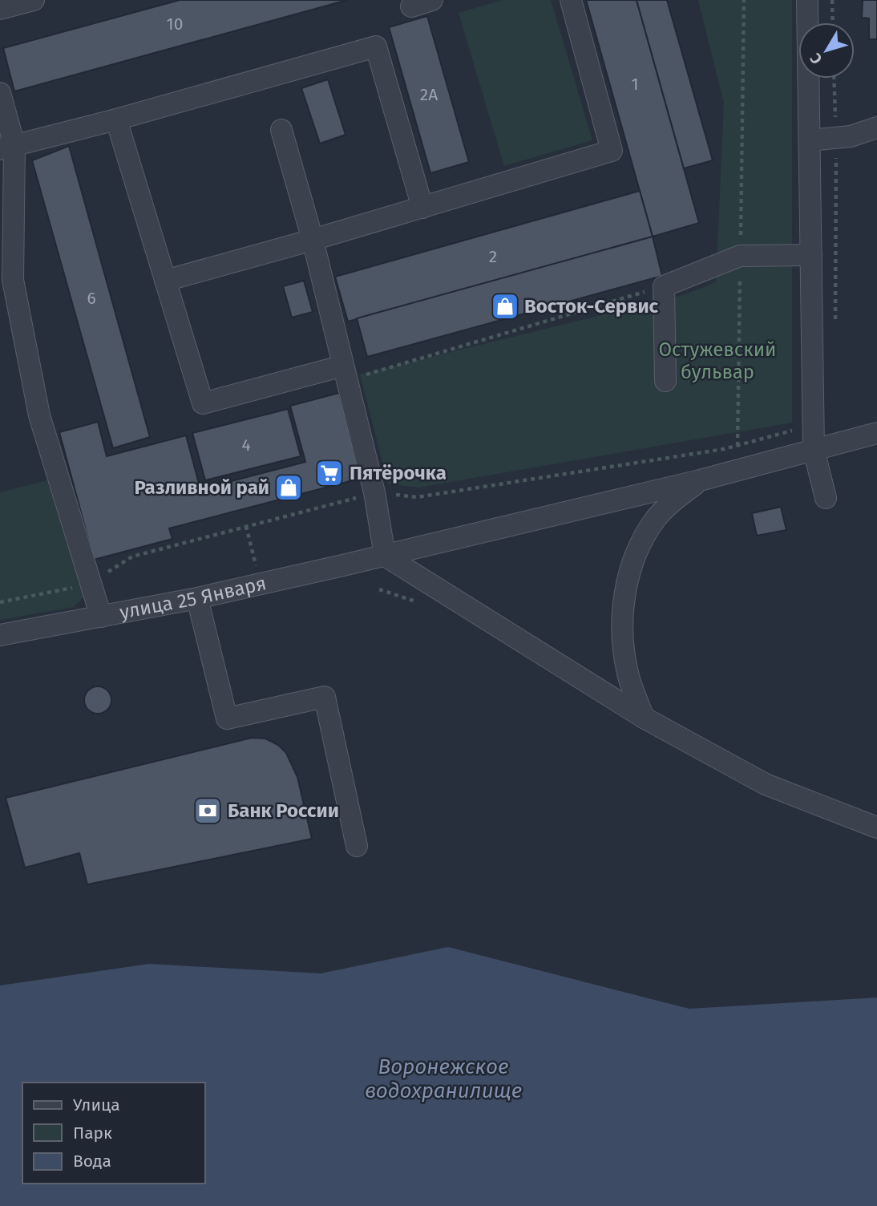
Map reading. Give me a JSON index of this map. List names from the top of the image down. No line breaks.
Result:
{"streets":{"street":["улица 25 Января"]},"water":["Воронежское водохранилище"],"parks":["Остужевский бульвар"],"places":{"shop":["Восток-Сервис","Разливной рай"],"supermarket":["Пятёрочка"],"bank":["Банк России"]},"house_numbers":["10","1","2А","2","6","4"],"legend":["Улица","Парк","Вода"],"north":"bottom left"}
